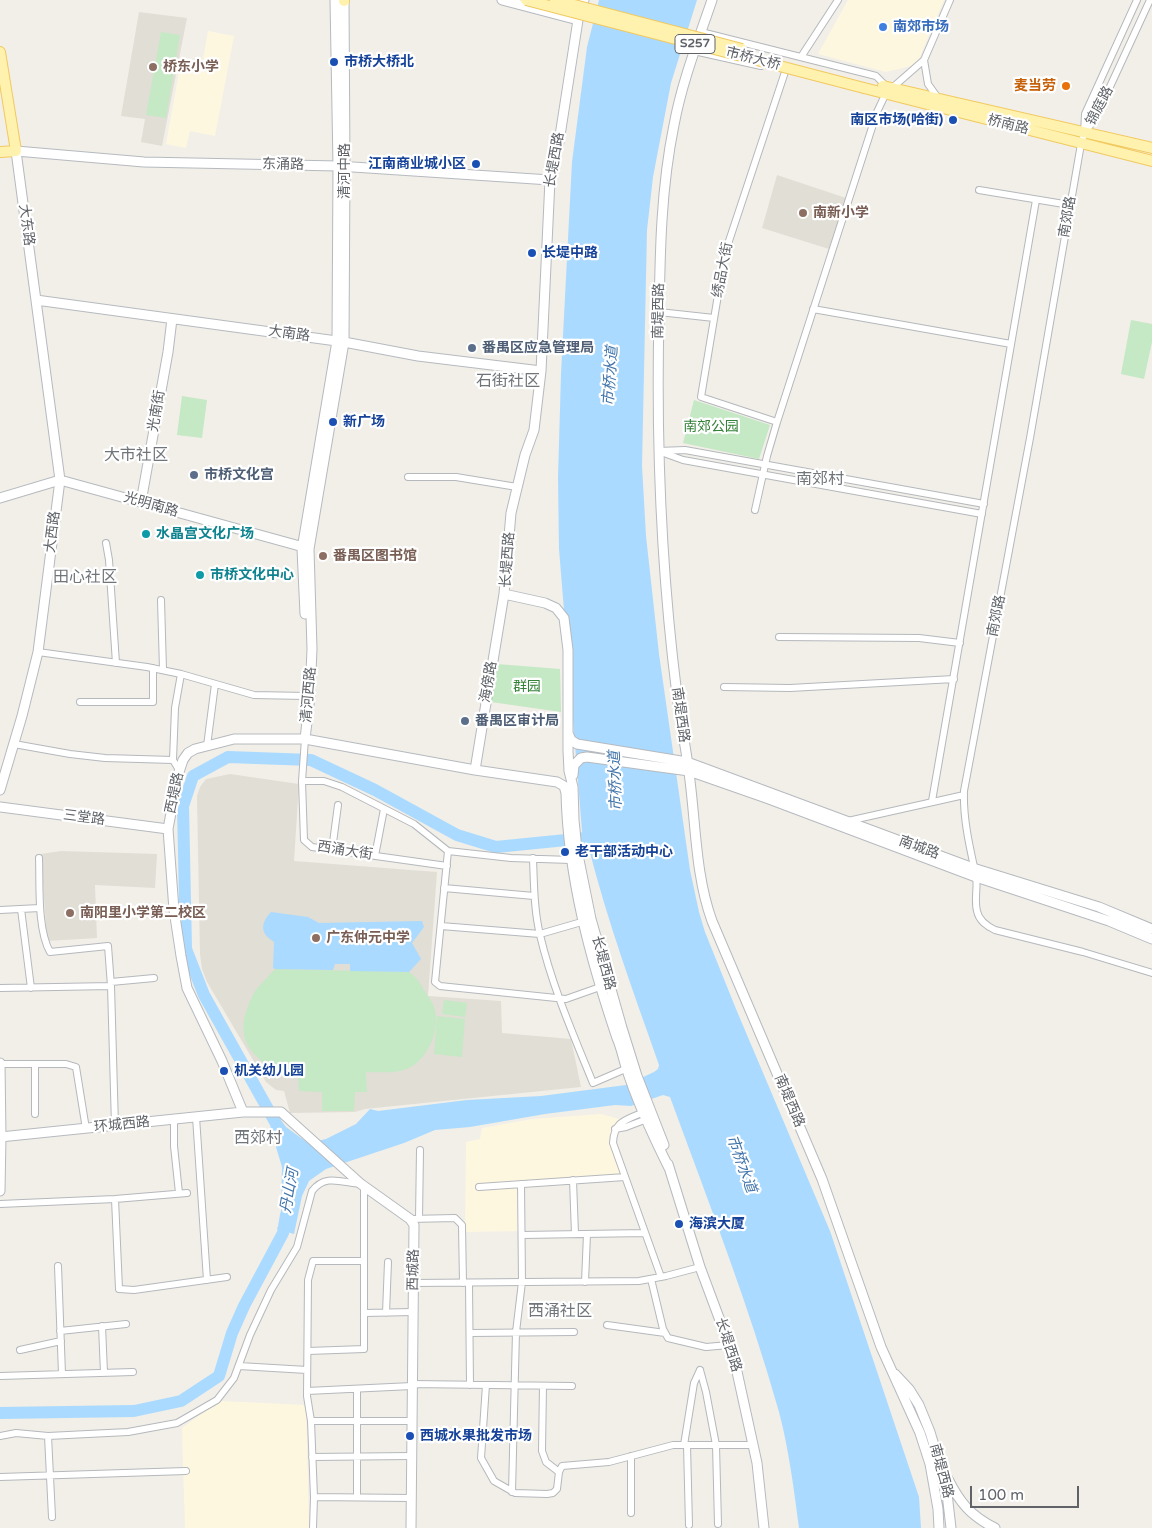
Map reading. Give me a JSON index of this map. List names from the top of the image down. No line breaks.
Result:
{"streets":{"main road":["S257","市桥大桥","桥南路"],"street":["锦庭路","长堤西路","东涌路","清河中路","南郊路","大东路","绣品大街","南堤西路","大南路","光南街","光明南路","大西路","海傍路","清河西路","西堤路","三堂路","南城路","西涌大街","环城西路","西城路"]},"crossings":[["市桥大桥","桥南路"],["锦庭路","桥南路"],["锦庭路","南郊路"],["桥南路","南郊路"],["长堤西路","东涌路"],["长堤西路","大南路"],["长堤西路","海傍路"],["长堤西路","西堤路"],["东涌路","清河中路"],["东涌路","大东路"],["清河中路","大南路"],["清河中路","清河西路"],["南郊路","南城路"],["大东路","大南路"],["大东路","大西路"],["南堤西路","南城路"],["大南路","光南街"],["大南路","大西路"],["大南路","清河西路"],["光南街","光明南路"],["光明南路","大西路"],["光明南路","清河西路"],["海傍路","西堤路"],["清河西路","西堤路"],["清河西路","西涌大街"],["西堤路","三堂路"],["西堤路","西涌大街"],["西堤路","环城西路"]],"districts":["石街社区","大市社区","南郊村","田心社区","西郊村","西涌社区"],"water":["市桥水道","丹山河"],"parks":["南郊公园","群园"],"places":["南郊市场","市桥大桥北","桥东小学","麦当劳","南区市场(哈街)","江南商业城小区","南新小学","长堤中路","番禺区应急管理局","新广场","市桥文化宫","水晶宫文化广场","番禺区图书馆","市桥文化中心","番禺区审计局","老干部活动中心","南阳里小学第二校区","广东仲元中学","机关幼儿园","海滨大厦","西城水果批发市场"],"scale_bar":"100 m"}
